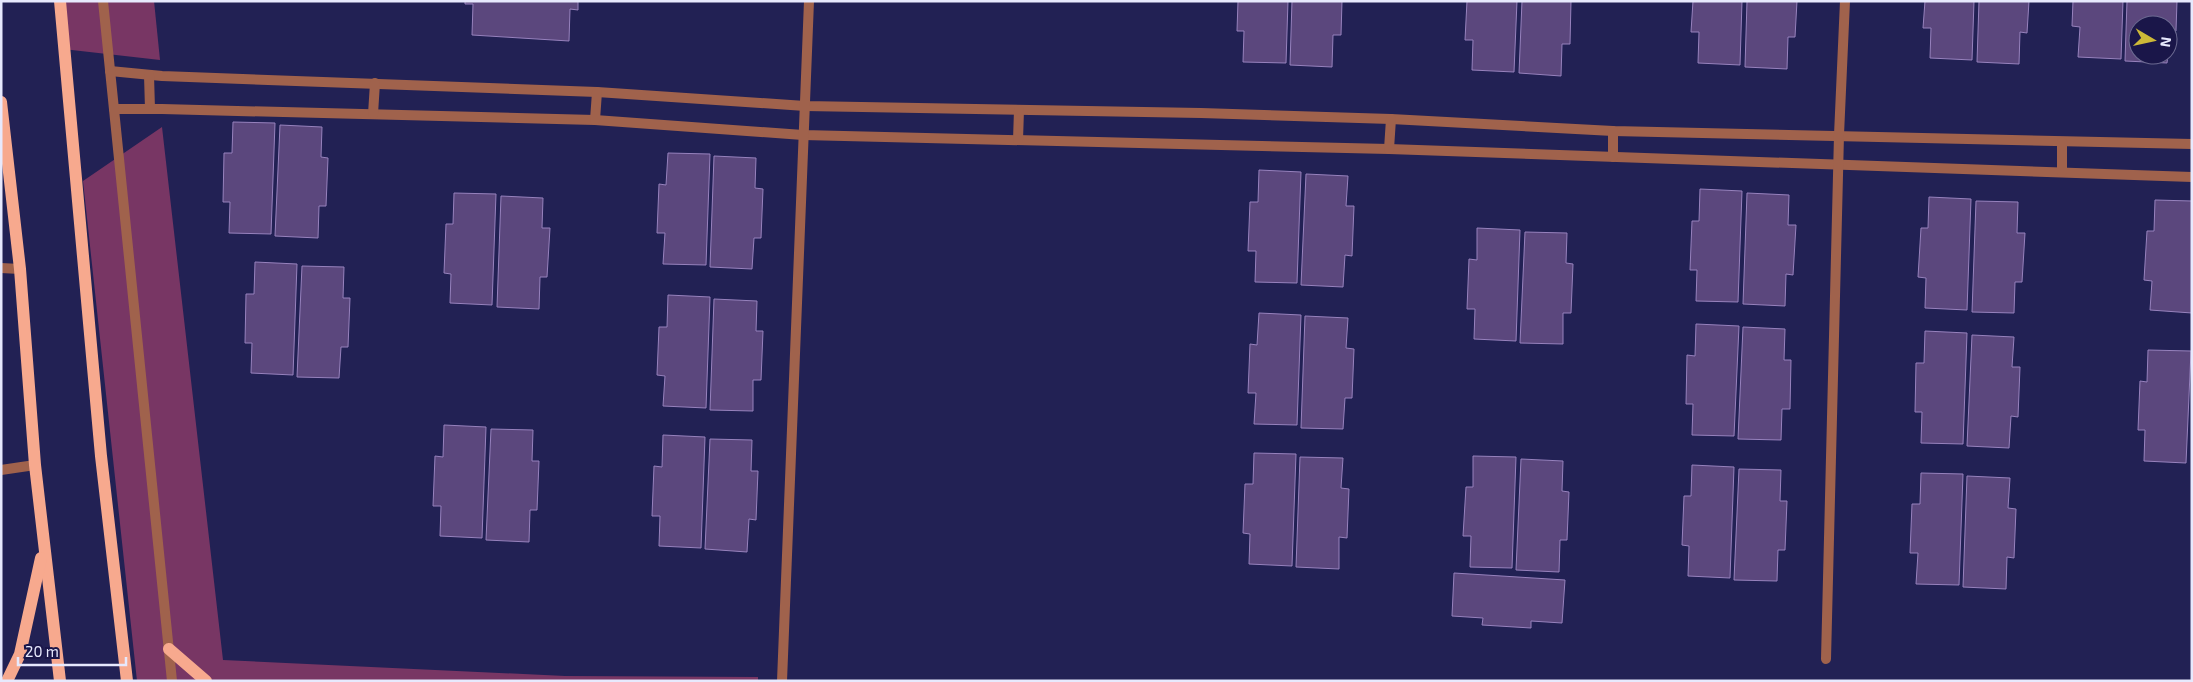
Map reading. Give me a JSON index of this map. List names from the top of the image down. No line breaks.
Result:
{"scale_bar":"20 m","north":"right"}
